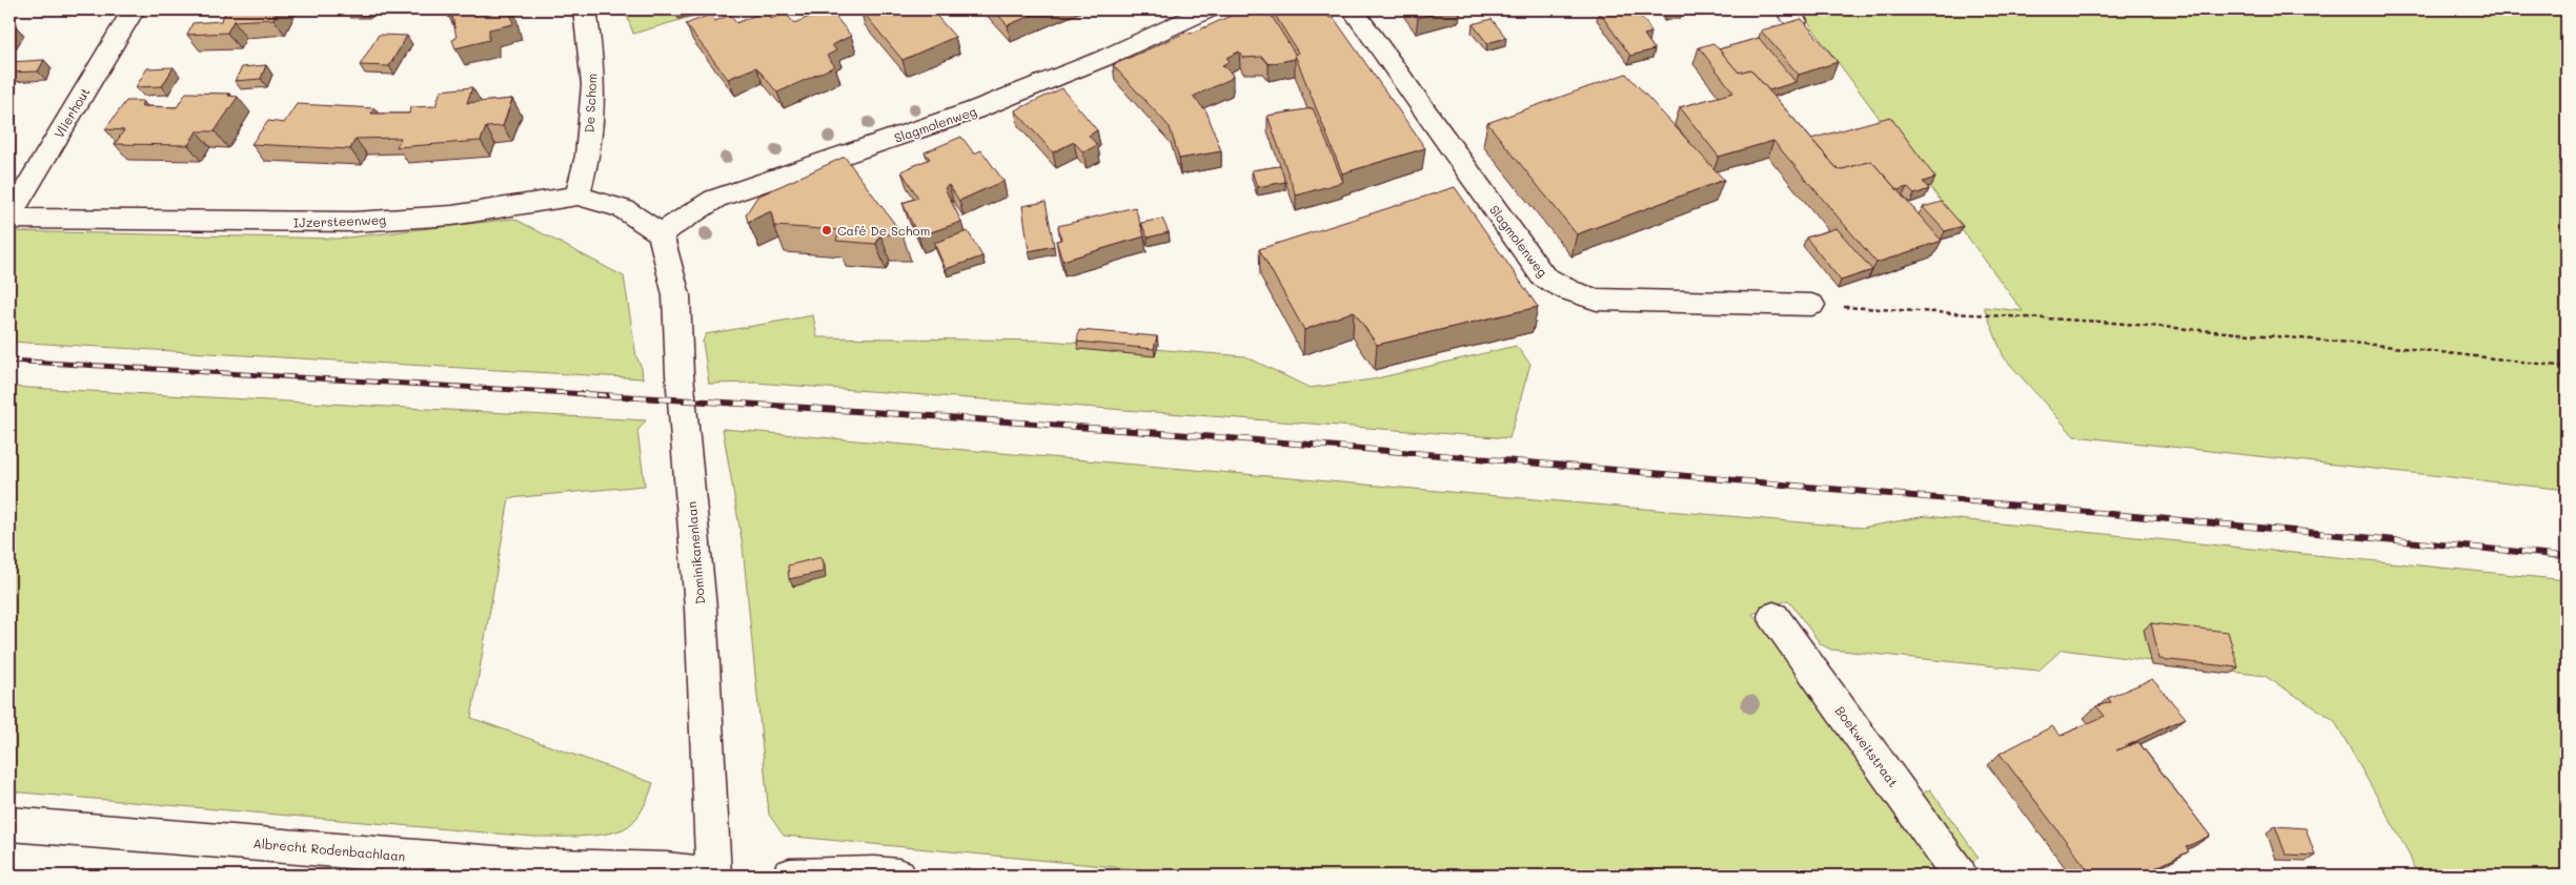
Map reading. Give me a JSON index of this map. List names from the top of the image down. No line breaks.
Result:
{"streets":{"street":["De Schom","Vlierhout","Slagmolenweg","IJzersteenweg","Dominikanenlaan","Boekweitstraat","Albrecht Rodenbachlaan"]},"crossings":[["De Schom","IJzersteenweg"],["Vlierhout","IJzersteenweg"],["Slagmolenweg","IJzersteenweg"],["Slagmolenweg","Dominikanenlaan"],["IJzersteenweg","Dominikanenlaan"],["Dominikanenlaan","Albrecht Rodenbachlaan"]],"places":["Café De Schom"]}
